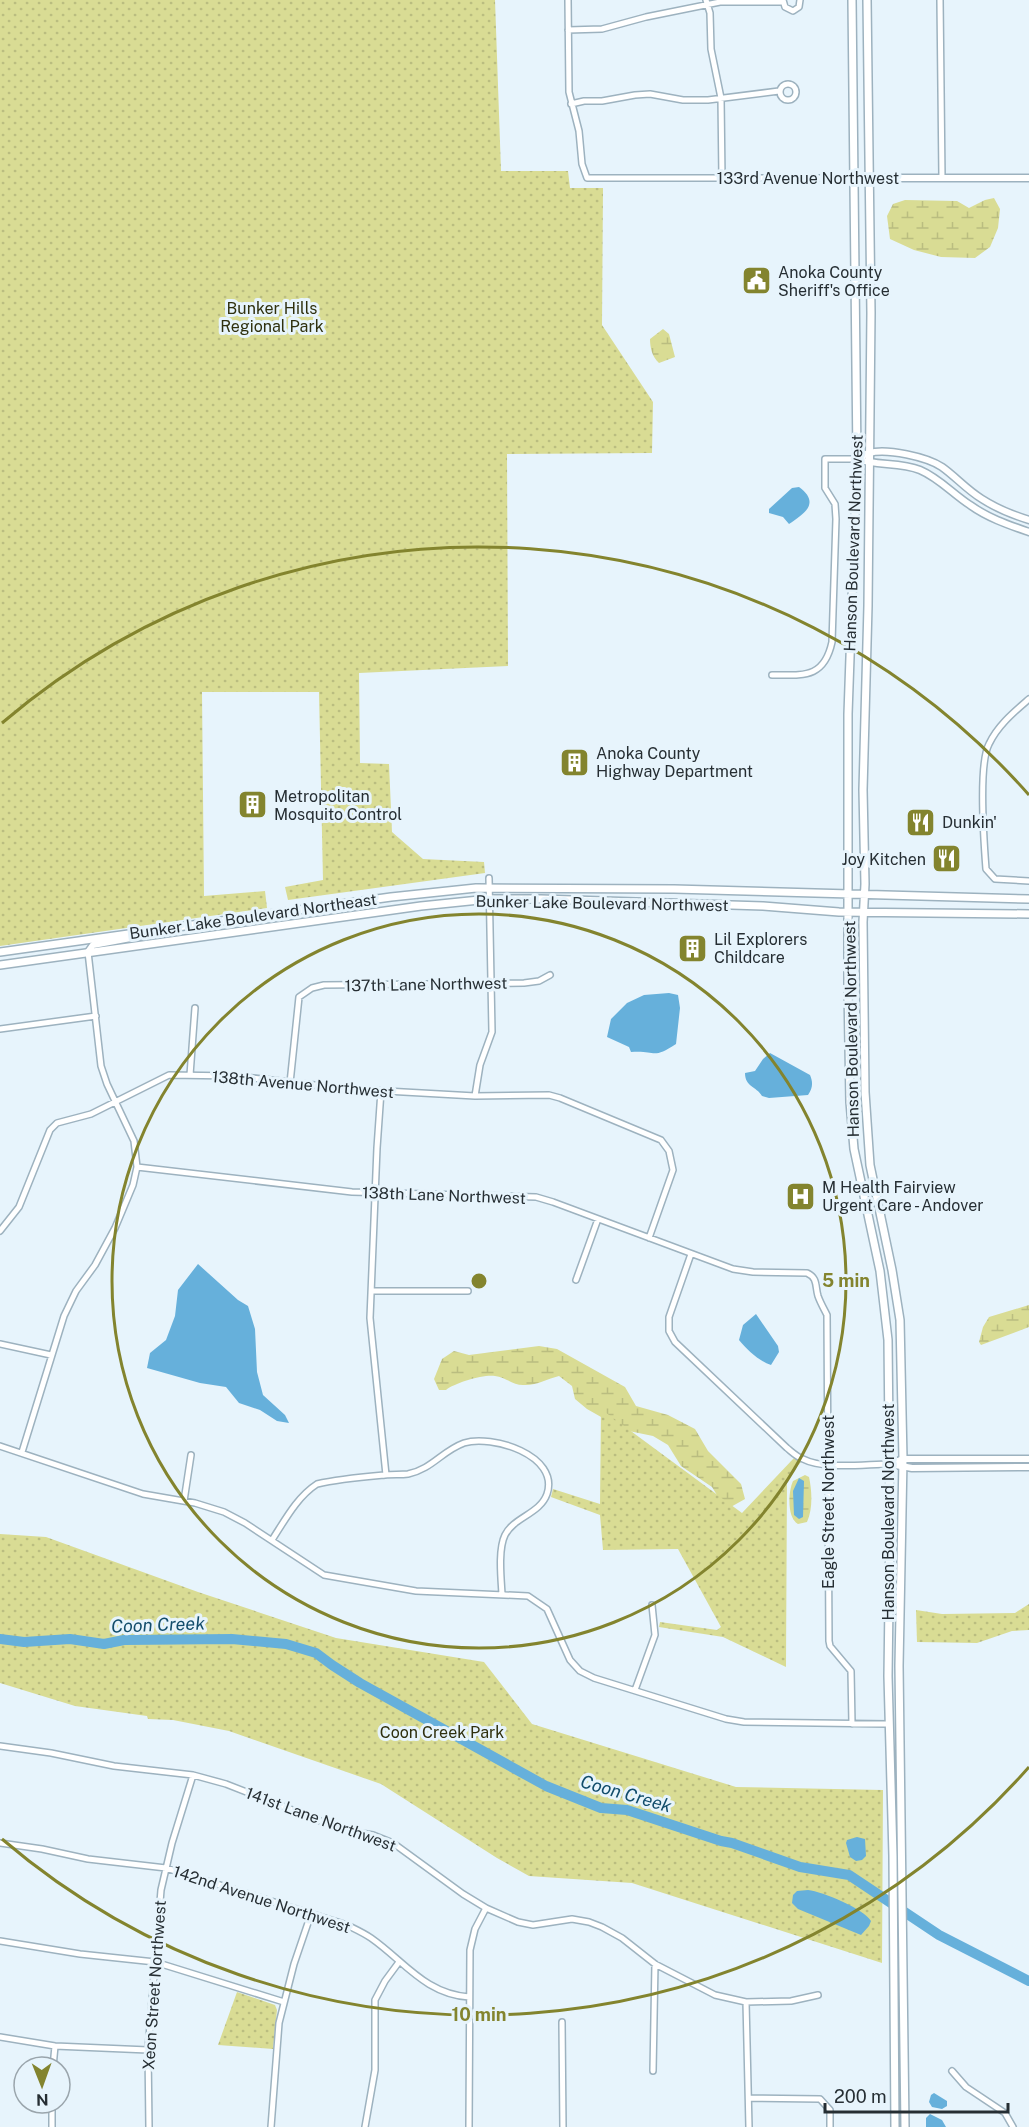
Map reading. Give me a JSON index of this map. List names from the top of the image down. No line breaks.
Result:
{"streets":{"main road":["Hanson Boulevard Northwest","Bunker Lake Boulevard Northwest","Bunker Lake Boulevard Northeast"],"street":["133rd Avenue Northwest","137th Lane Northwest","138th Avenue Northwest","138th Lane Northwest","Eagle Street Northwest","141st Lane Northwest","142nd Avenue Northwest","Xeon Street Northwest"]},"crossings":[["133rd Avenue Northwest","Hanson Boulevard Northwest"],["Hanson Boulevard Northwest","Bunker Lake Boulevard Northwest"],["Bunker Lake Boulevard Northwest","Bunker Lake Boulevard Northeast"],["137th Lane Northwest","138th Avenue Northwest"],["138th Avenue Northwest","138th Lane Northwest"],["138th Lane Northwest","Eagle Street Northwest"],["141st Lane Northwest","Xeon Street Northwest"],["142nd Avenue Northwest","Xeon Street Northwest"]],"water":["Coon Creek"],"parks":["Bunker Hills Regional Park","Coon Creek Park"],"places":{"public building":["Anoka County Sheriff's Office"],"building":["Anoka County Highway Department","Metropolitan Mosquito Control","Lil Explorers Childcare"],"restaurant":["Dunkin'","Joy Kitchen"],"hospital":["M Health Fairview Urgent Care - Andover"]},"scale_bar":"200 m","north":"bottom","rings":["5 min","10 min"]}
